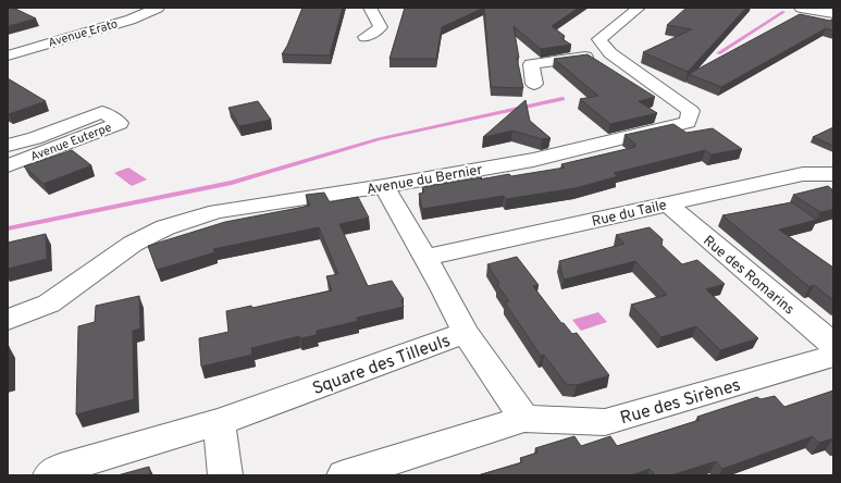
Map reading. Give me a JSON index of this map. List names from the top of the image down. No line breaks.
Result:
{"streets":{"street":["Avenue Erato","Avenue Euterpe","Avenue du Bernier","Rue du Taile","Rue des Romarins","Square des Tilleuls","Rue des Sirènes"]},"crossings":[["Rue du Taile","Rue des Romarins"],["Square des Tilleuls","Rue des Sirènes"]]}
